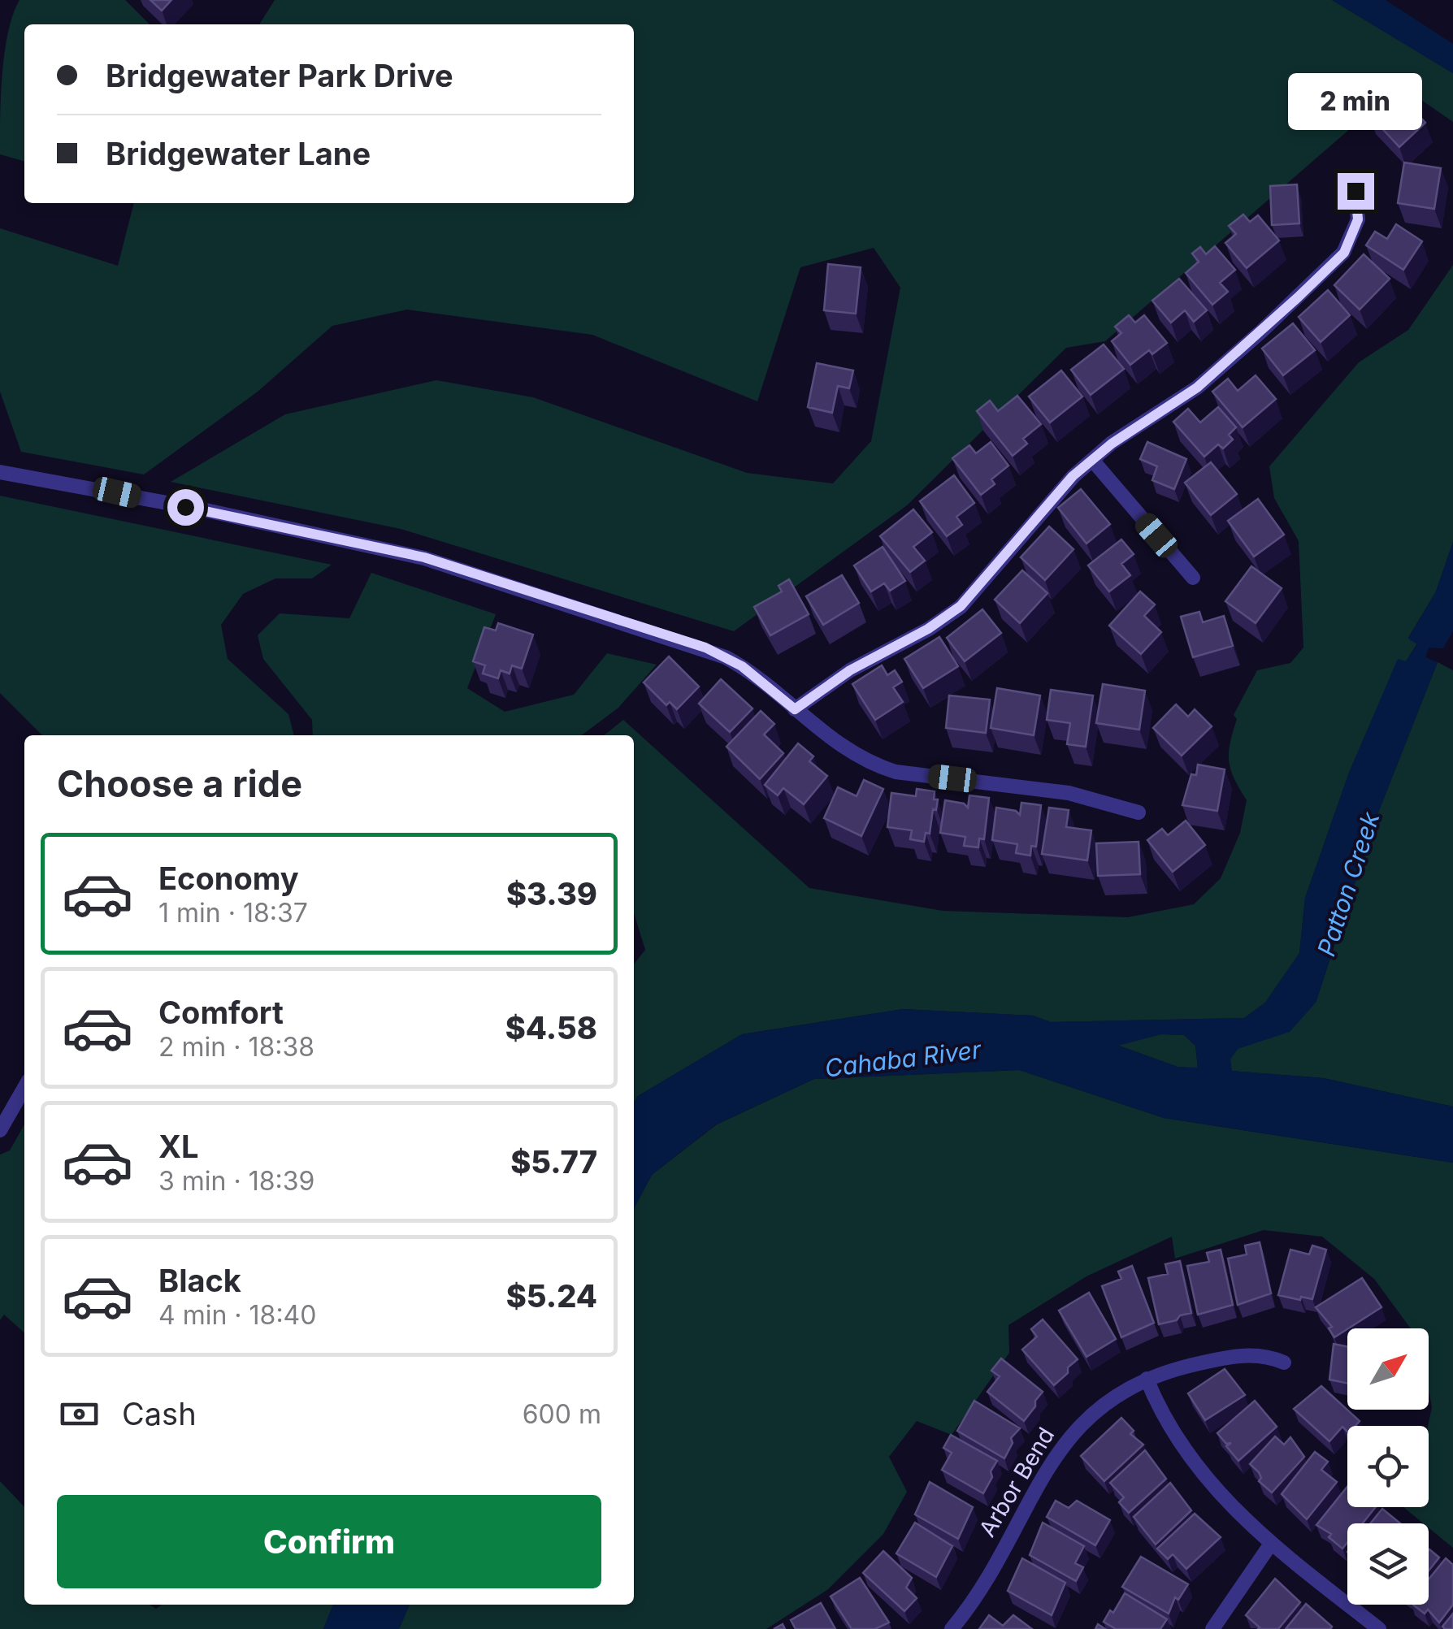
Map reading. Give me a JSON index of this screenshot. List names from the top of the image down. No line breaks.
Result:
{"streets":{"street":["Arbor Bend"]},"water":["Patton Creek","Cahaba River"],"north":"top right","page":{"banner":["Bridgewater Park Drive","Bridgewater Lane"],"bubble":"2 min","heading":"Choose a ride","list":[{"name":"Economy","note":"1 min · 18:37","value":"$3.39"},{"name":"Comfort","note":"2 min · 18:38","value":"$4.58"},{"name":"XL","note":"3 min · 18:39","value":"$5.77"},{"name":"Black","note":"4 min · 18:40","value":"$5.24"}],"pay":["Cash","600 m"],"buttons":"Confirm"}}
